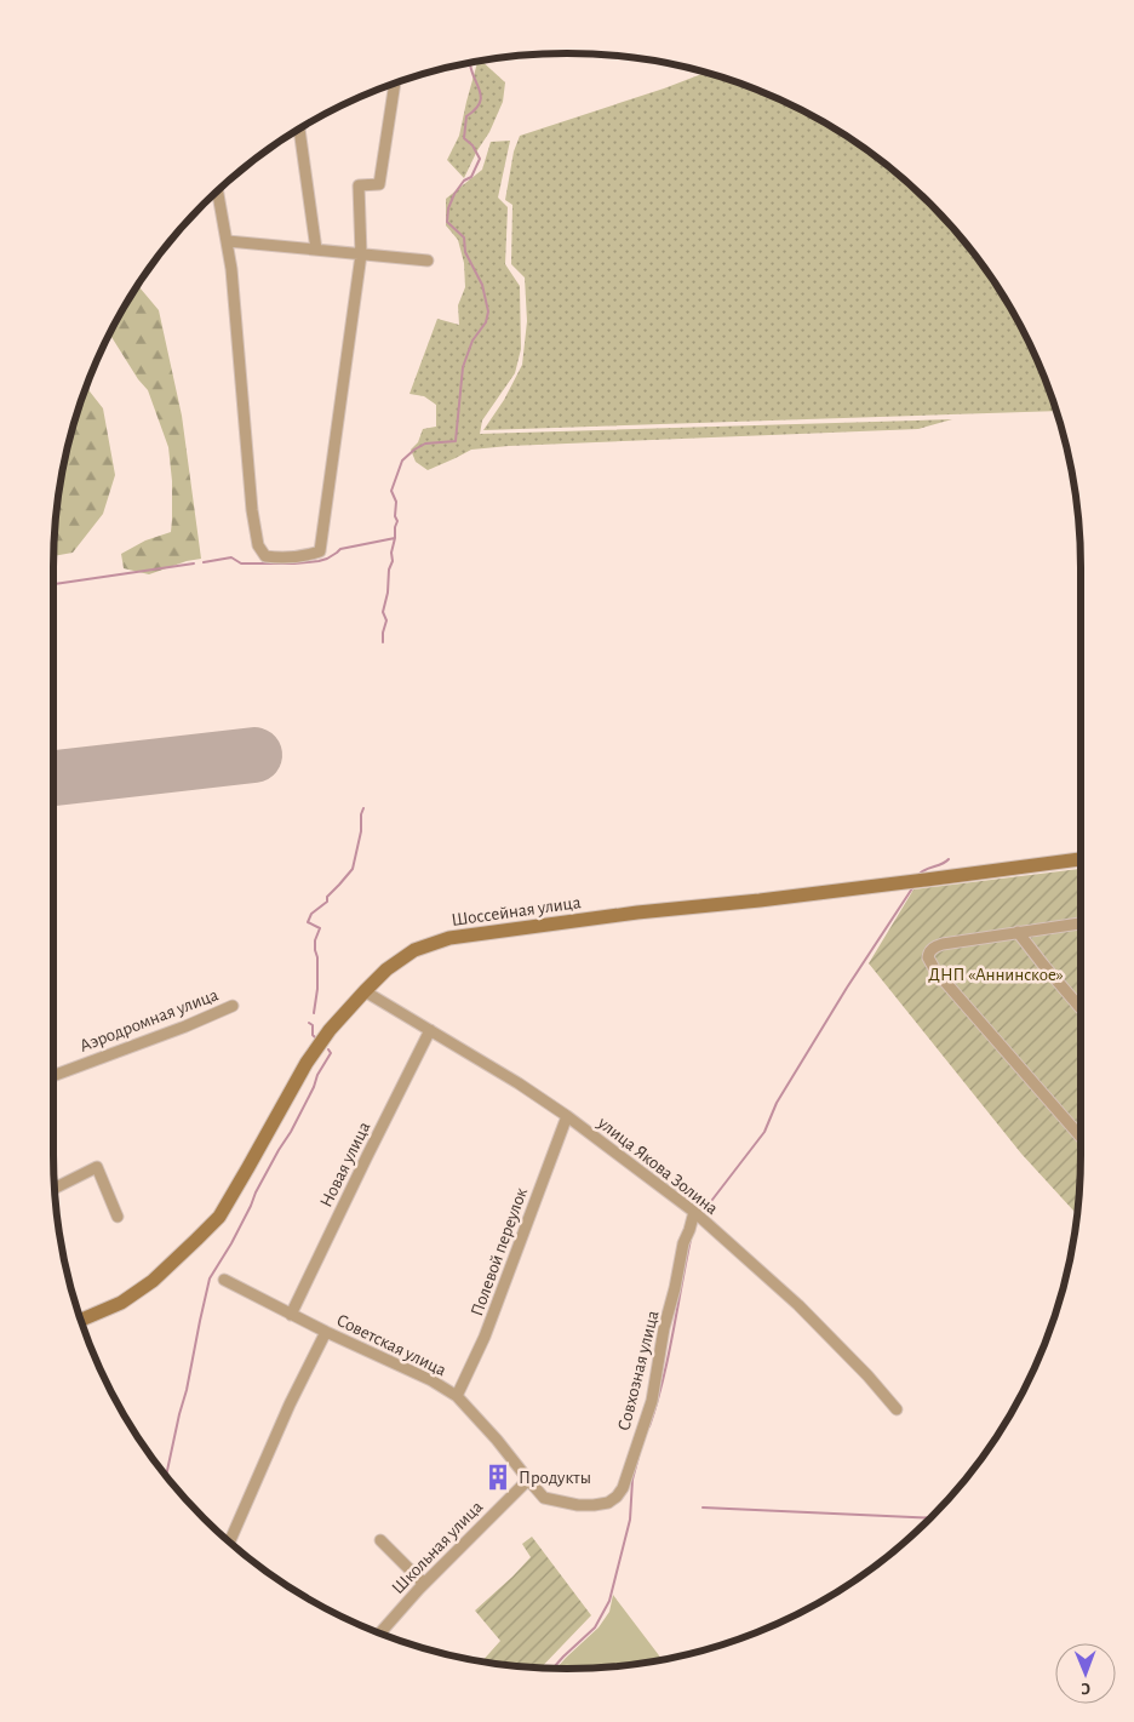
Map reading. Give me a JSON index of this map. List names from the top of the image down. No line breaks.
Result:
{"streets":{"main road":["Шоссейная улица"],"street":["Аэродромная улица","Новая улица","улица Якова Золина","Полевой переулок","Советская улица","Совхозная улица","Школьная улица"]},"crossings":[["Шоссейная улица","улица Якова Золина"],["Новая улица","улица Якова Золина"],["Новая улица","Советская улица"],["улица Якова Золина","Полевой переулок"],["улица Якова Золина","Совхозная улица"],["Полевой переулок","Советская улица"],["Советская улица","Совхозная улица"],["Советская улица","Школьная улица"]],"parks":["ДНП «Аннинское»"],"places":{"building":["Продукты"]},"north":"bottom"}
